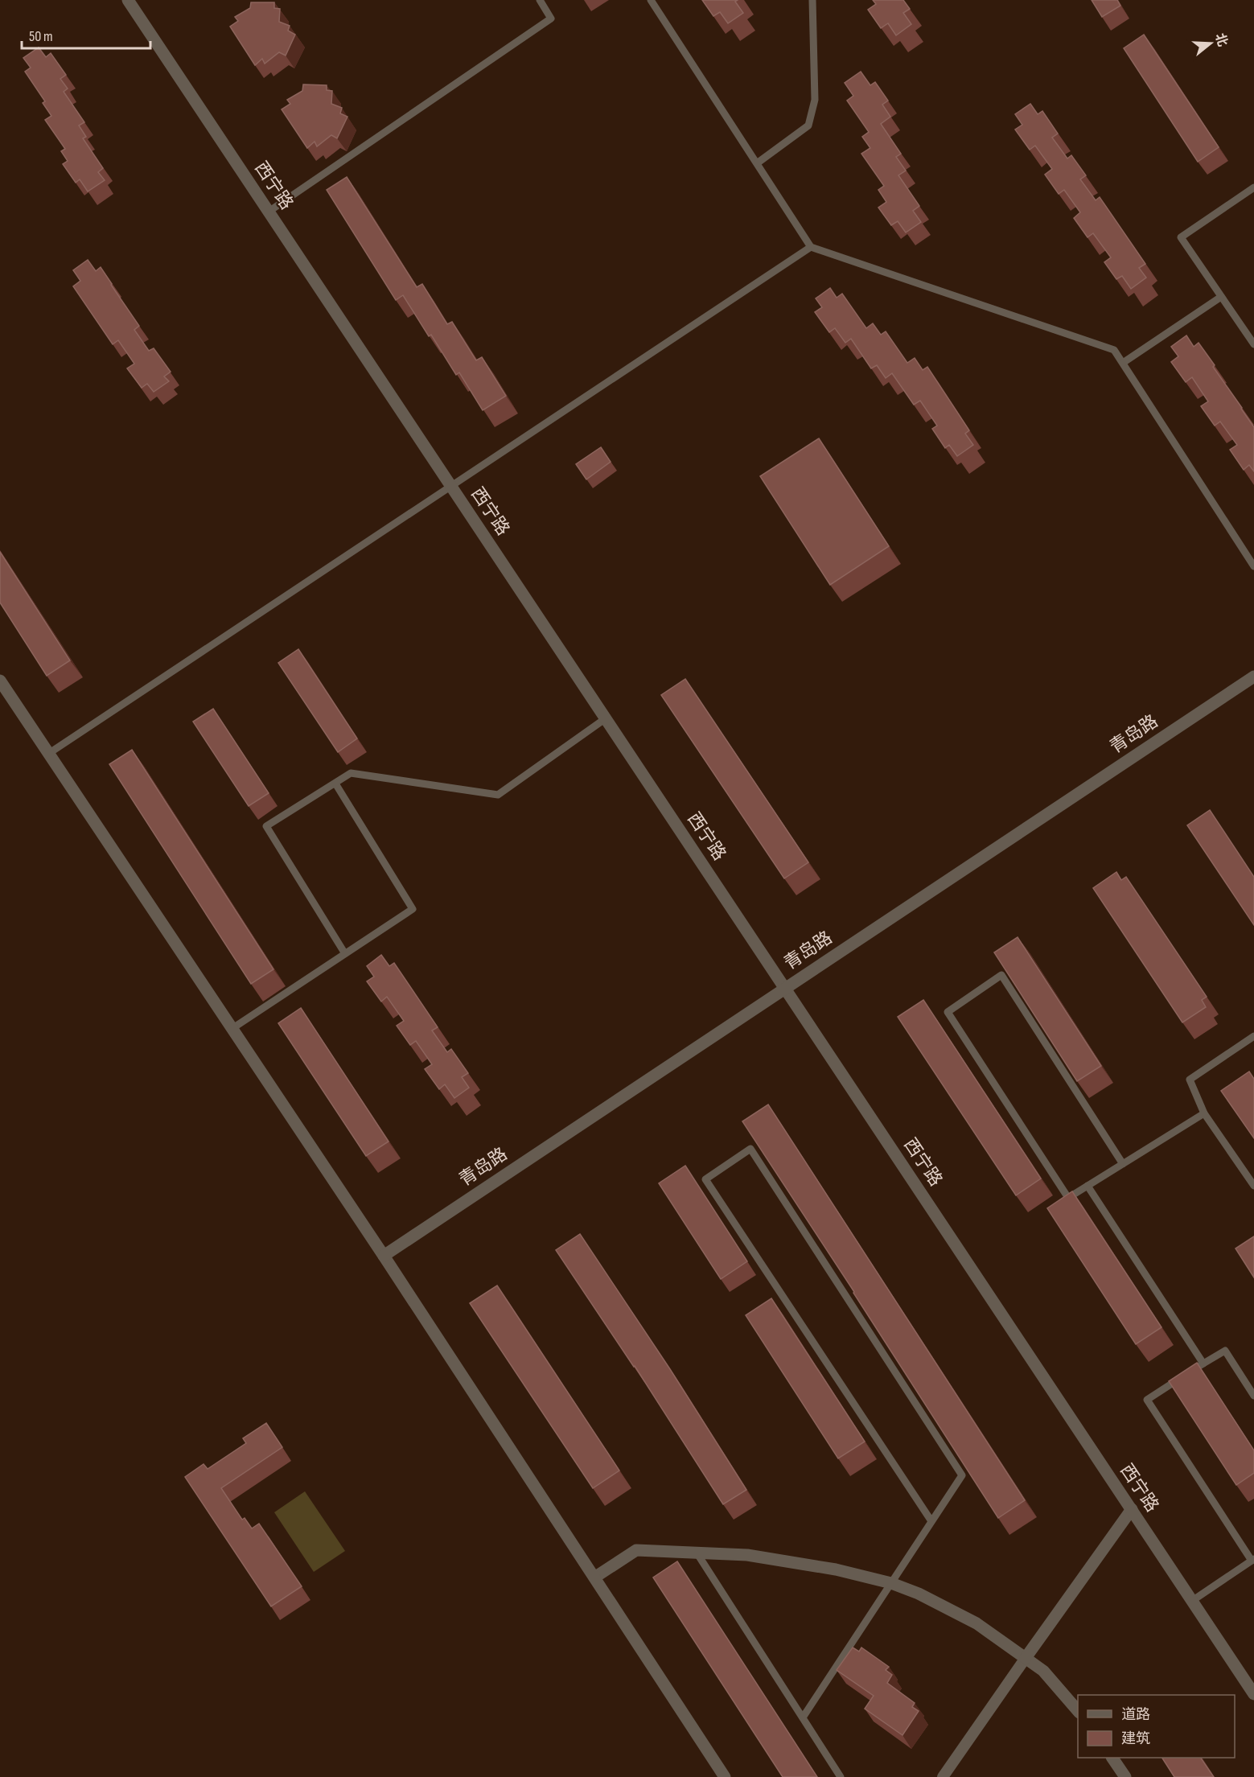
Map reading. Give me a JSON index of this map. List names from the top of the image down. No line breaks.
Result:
{"streets":{"street":["西宁路","青岛路"]},"crossings":[["西宁路","青岛路"]],"legend":["道路","建筑"],"scale_bar":"50 m","north":"right"}
